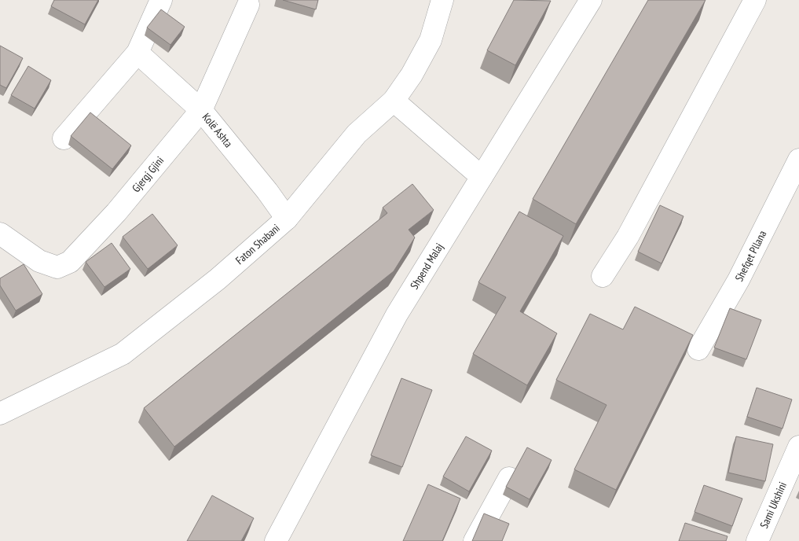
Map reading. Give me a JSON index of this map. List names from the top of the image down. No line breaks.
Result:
{"streets":{"street":["Kolë Ashta","Gjergj Gjini","Faton Shabani","Shefqet Pllana","Shpend Malaj","Sami Ukshini"]},"crossings":[["Kolë Ashta","Gjergj Gjini"],["Kolë Ashta","Faton Shabani"]]}
